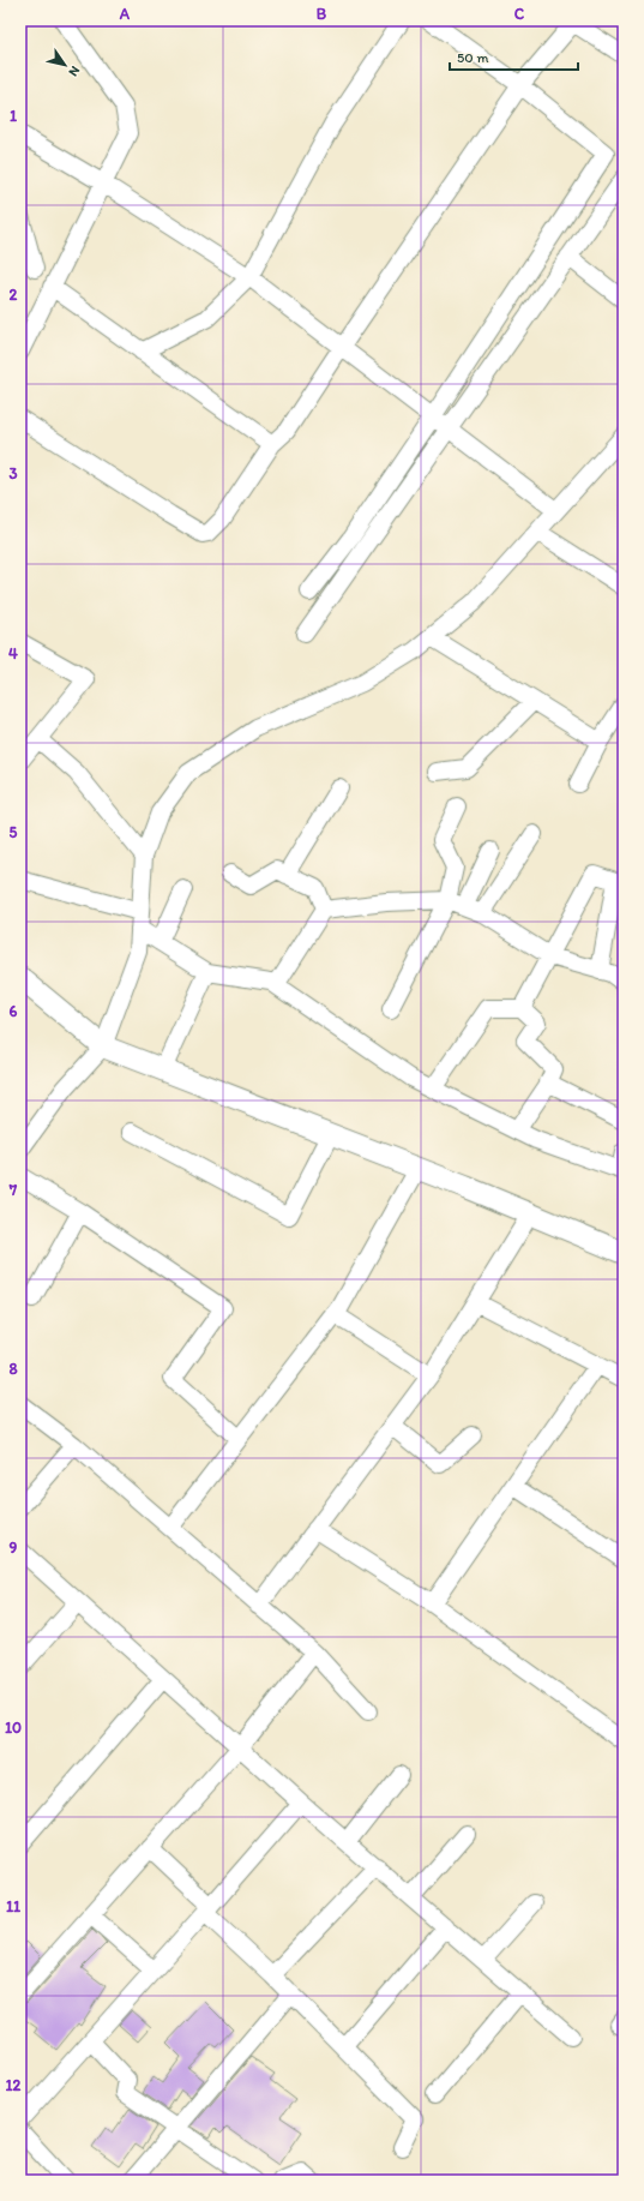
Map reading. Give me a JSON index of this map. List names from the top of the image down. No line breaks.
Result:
{"scale_bar":"50 m","north":"bottom right","grid":{"columns":["A","B","C"],"rows":["1","2","3","4","5","6","7","8","9","10","11","12"]}}
